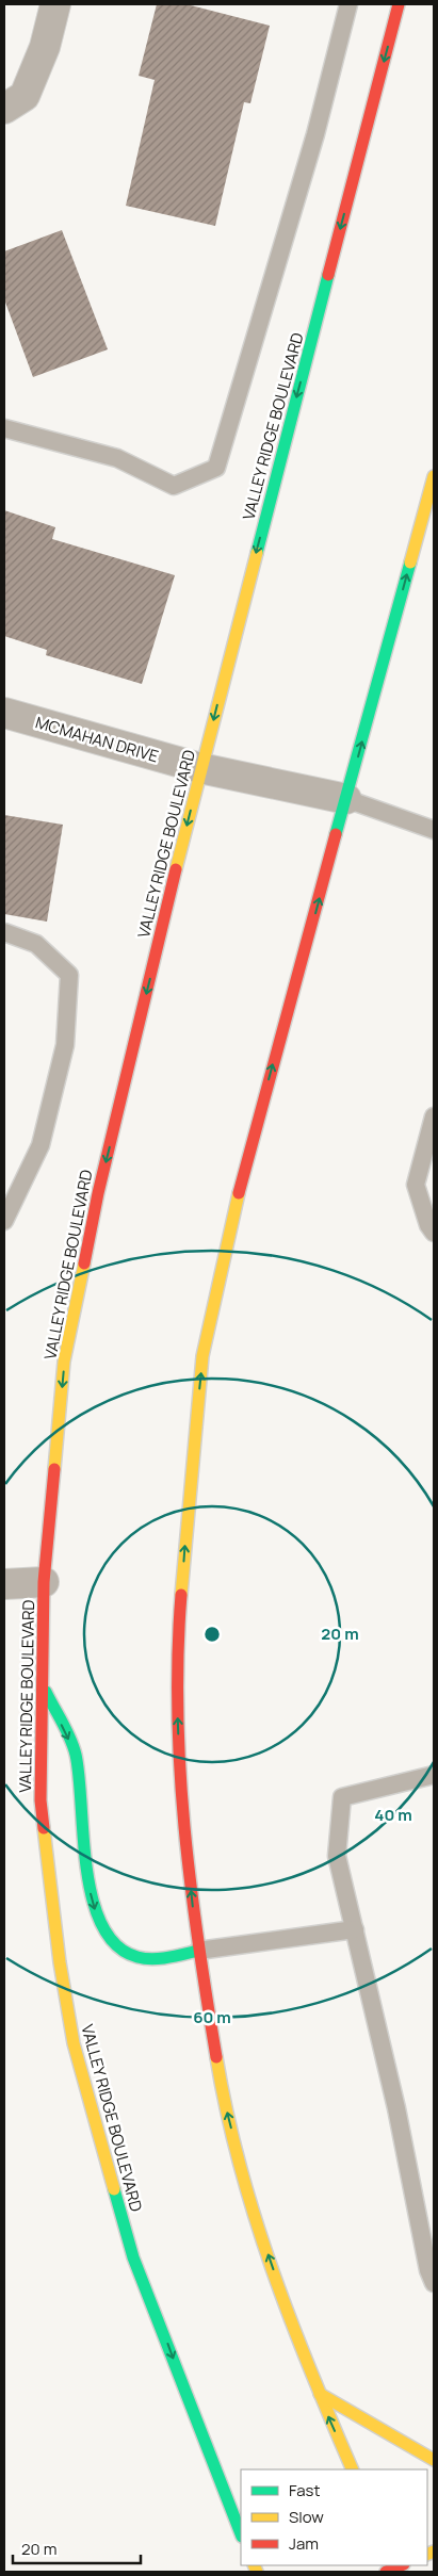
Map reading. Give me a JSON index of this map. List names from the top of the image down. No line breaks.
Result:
{"streets":{"main road":["VALLEY RIDGE BOULEVARD"],"street":["MCMAHAN DRIVE"]},"crossings":[["VALLEY RIDGE BOULEVARD","MCMAHAN DRIVE"]],"one_way":["VALLEY RIDGE BOULEVARD"],"legend":["Fast","Slow","Jam"],"scale_bar":"20 m","rings":["20 m","40 m","60 m"]}
